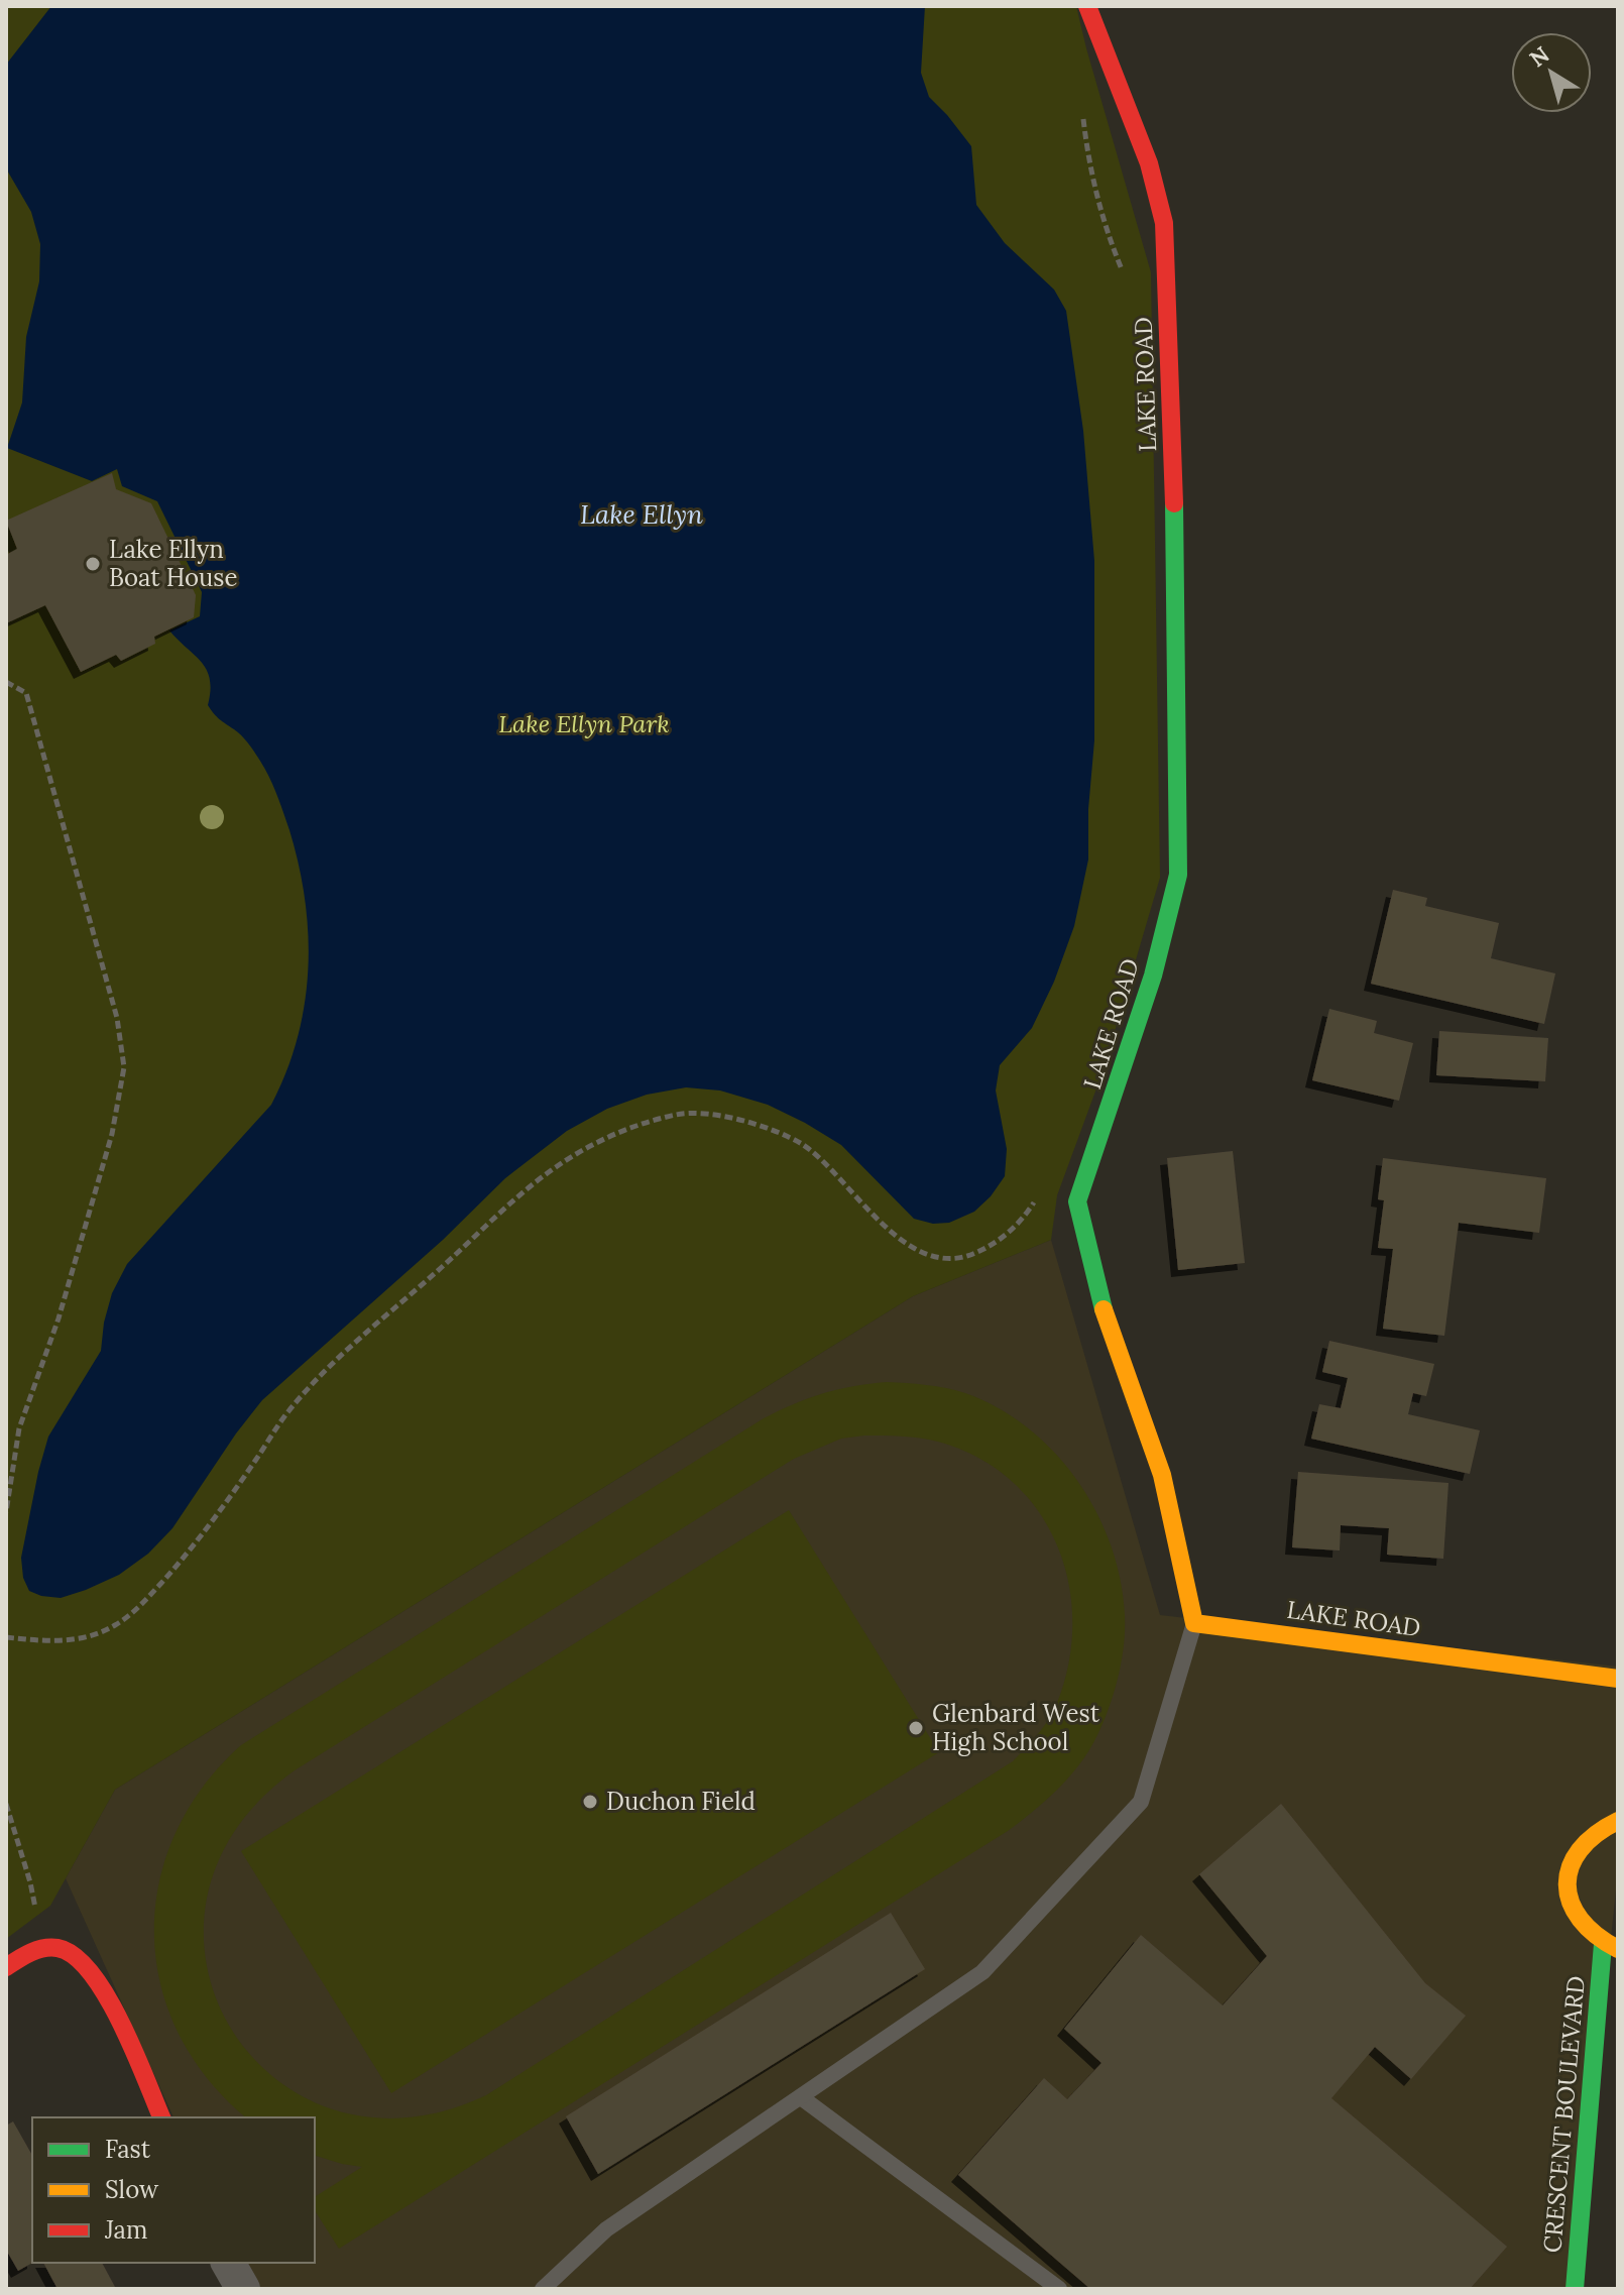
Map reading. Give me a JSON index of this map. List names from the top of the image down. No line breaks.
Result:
{"streets":{"street":["LAKE ROAD","CRESCENT BOULEVARD"]},"water":["Lake Ellyn"],"parks":["Lake Ellyn Park"],"places":["Lake Ellyn Boat House","Glenbard West High School","Duchon Field"],"legend":["Fast","Slow","Jam"],"north":"top left"}
